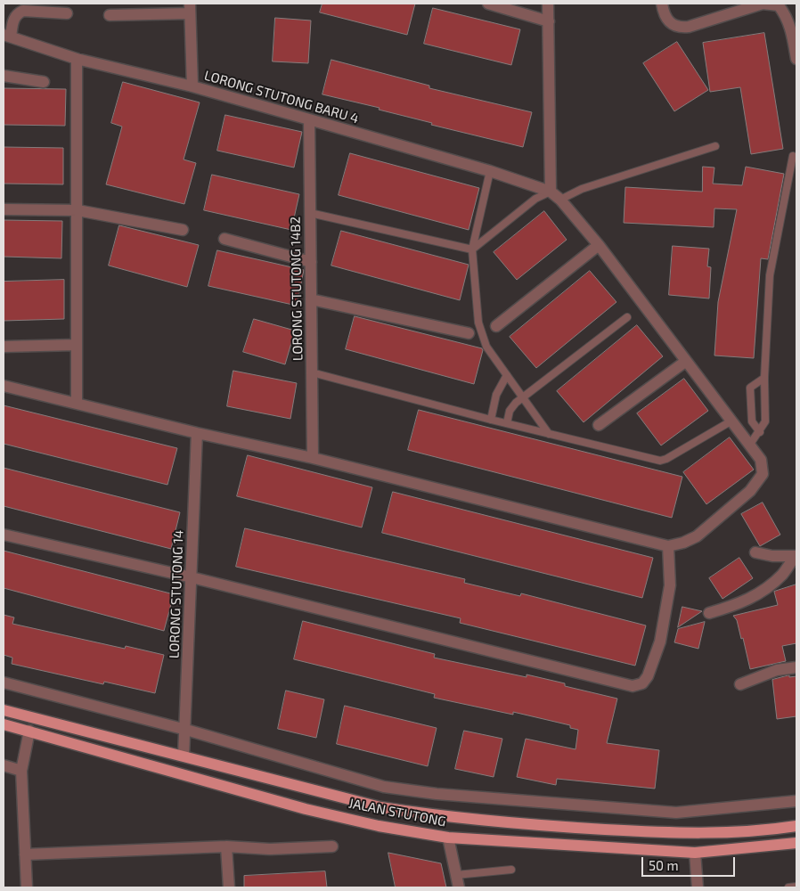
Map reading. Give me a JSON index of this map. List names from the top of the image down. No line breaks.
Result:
{"streets":{"main road":["JALAN STUTONG"],"street":["LORONG STUTONG BARU 4","LORONG STUTONG 14B2","LORONG STUTONG 14"]},"crossings":[["LORONG STUTONG BARU 4","LORONG STUTONG 14B2"],["LORONG STUTONG 14","JALAN STUTONG"]],"scale_bar":"50 m"}
